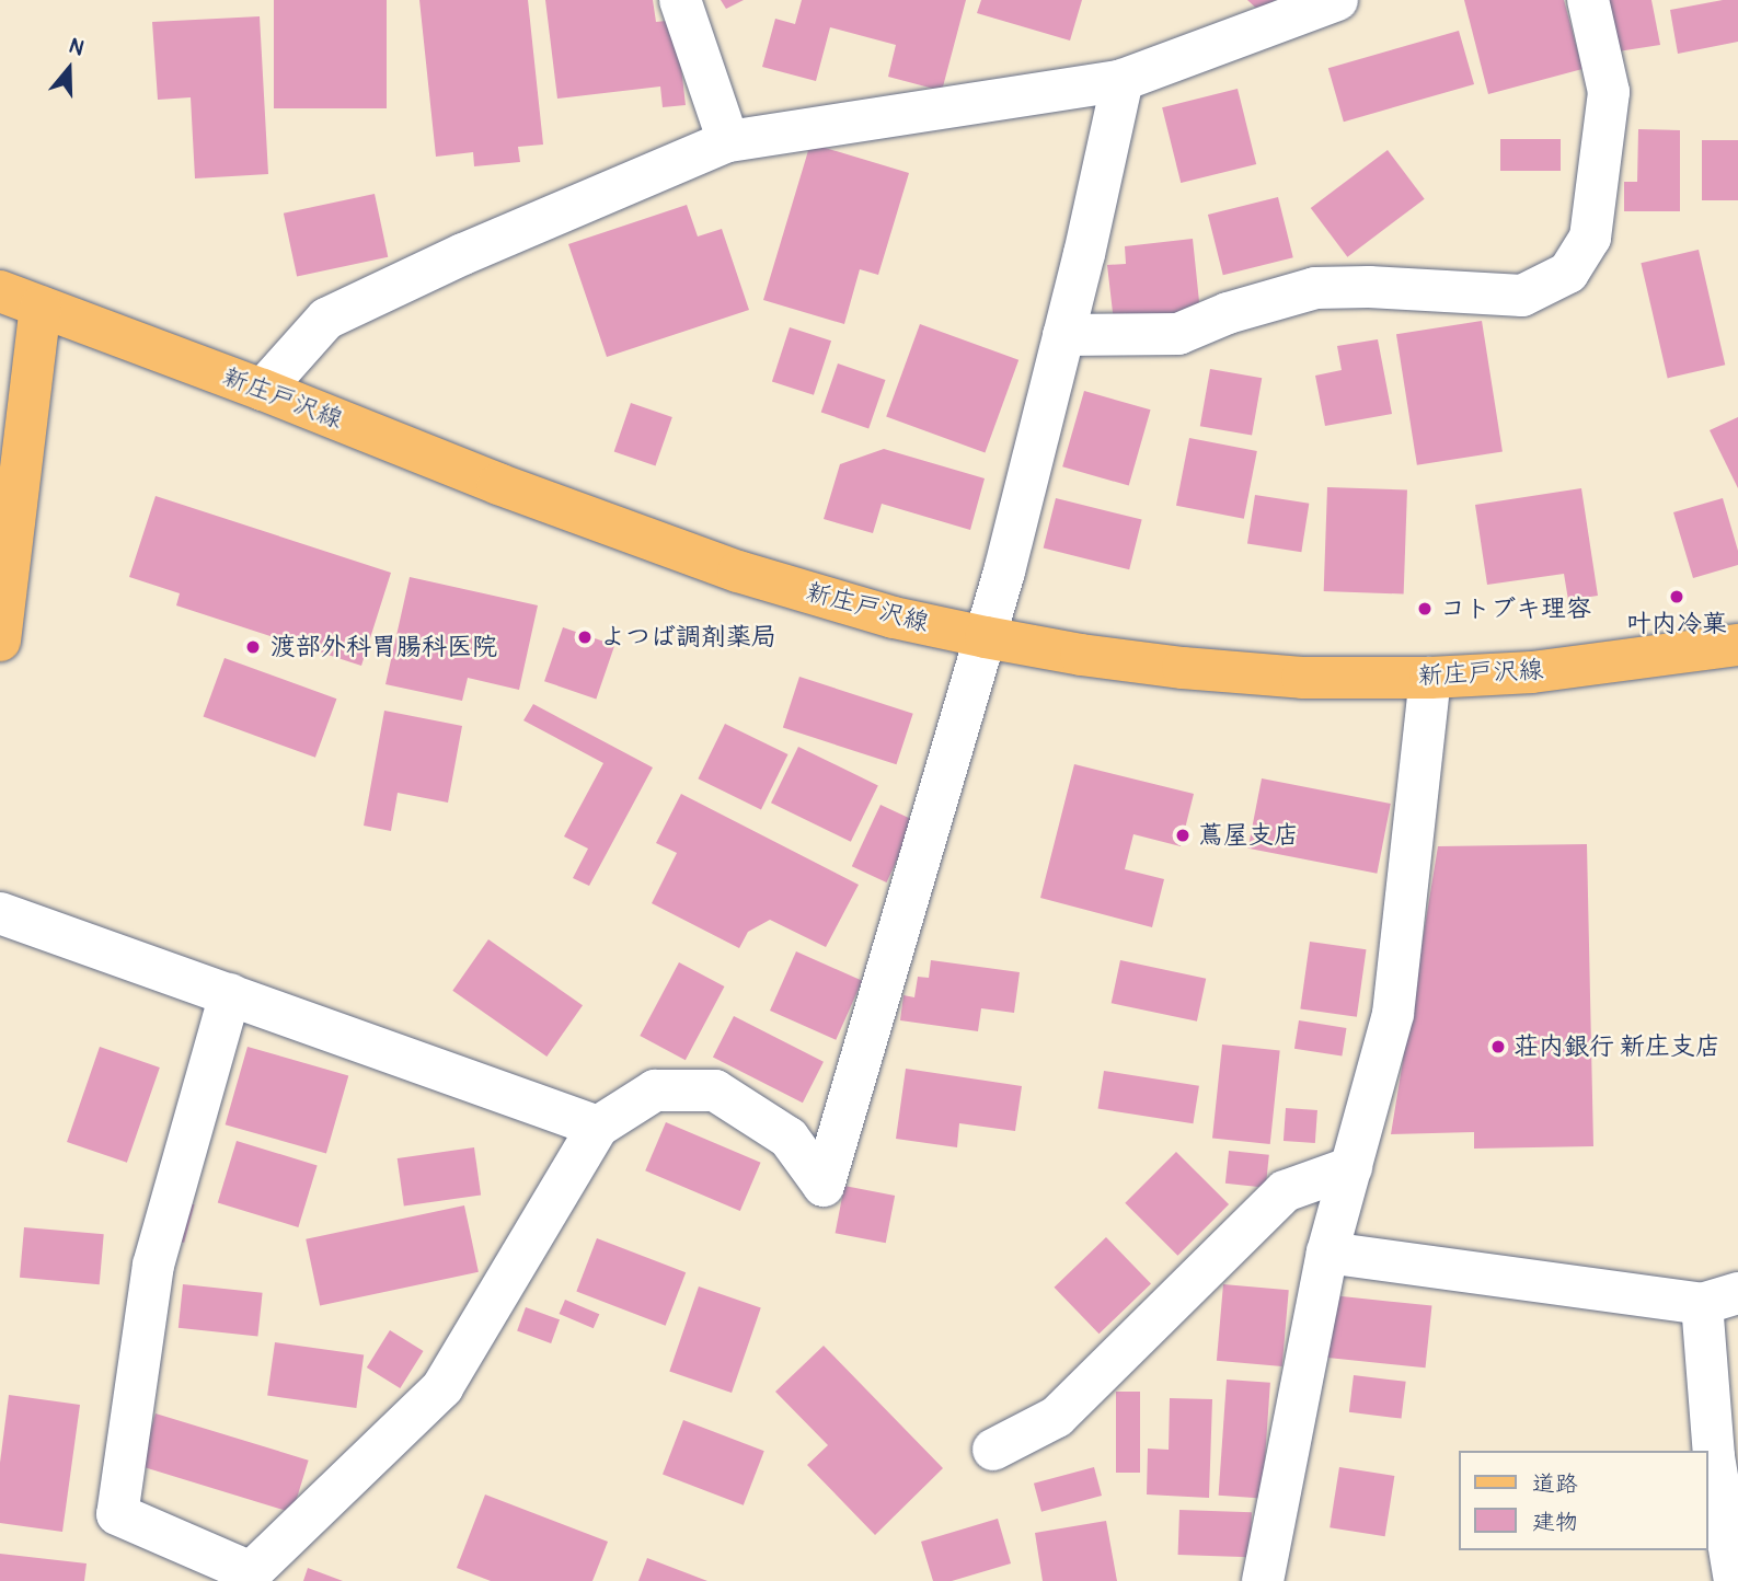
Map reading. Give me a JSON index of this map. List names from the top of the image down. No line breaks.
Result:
{"streets":{"main road":["新庄戸沢線"]},"places":["叶内冷菓","コトブキ理容","よつば調剤薬局","渡部外科胃腸科医院","蔦屋支店","荘内銀行 新庄支店"],"legend":["道路","建物"],"north":"top"}
